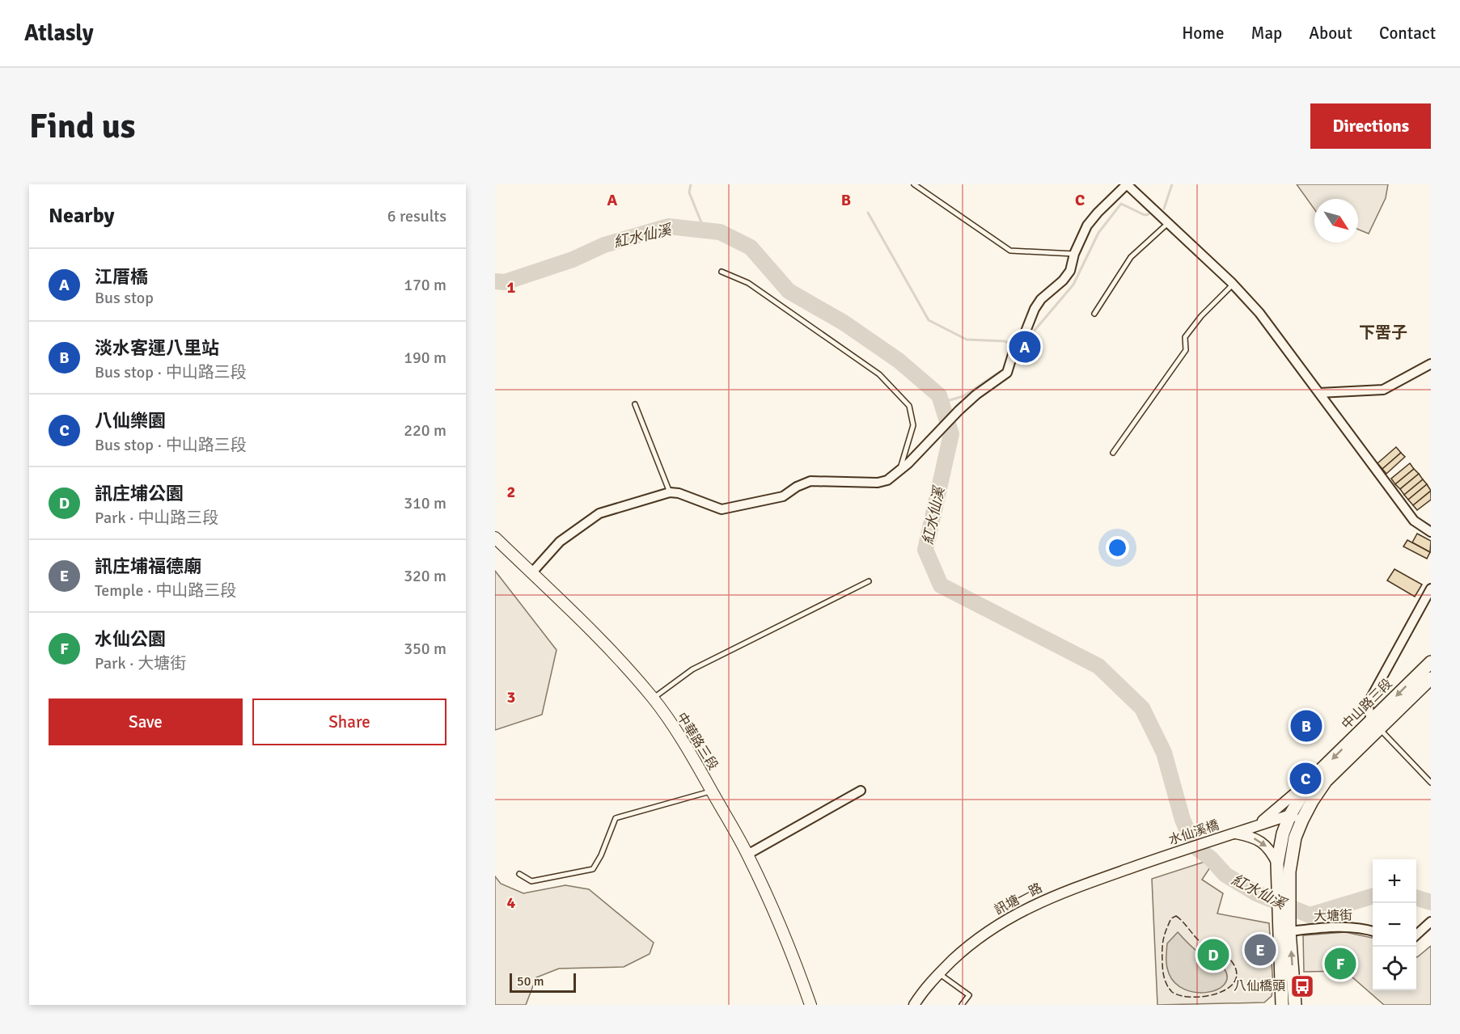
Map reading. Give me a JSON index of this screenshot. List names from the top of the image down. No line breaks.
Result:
{"streets":{"main road":["中山路三段","中華路三段"],"street":["水仙溪橋","訊塘一路","大塘街"]},"crossings":[["水仙溪橋","訊塘一路"]],"districts":["下罟子"],"water":["紅水仙溪"],"places":{"bus stop":["八仙橋頭"]},"scale_bar":"50 m","north":"bottom right","page":{"header":"Atlasly","nav":["Home","Map","About","Contact"],"buttons":["Directions",["Save","Share"]],"title":"Find us","heading":["Nearby","6 results"],"list":[{"mark":"A","name":"江厝橋","note":"Bus stop","value":"170 m"},{"mark":"B","name":"淡水客運八里站","note":"Bus stop · 中山路三段","value":"190 m"},{"mark":"C","name":"八仙樂園","note":"Bus stop · 中山路三段","value":"220 m"},{"mark":"D","name":"訊庄埔公園","note":"Park · 中山路三段","value":"310 m"},{"mark":"E","name":"訊庄埔福德廟","note":"Temple · 中山路三段","value":"320 m"},{"mark":"F","name":"水仙公園","note":"Park · 大塘街","value":"350 m"}],"pins":["A","B","C","E","D","F"],"map_buttons":["+","−"],"scale":"50 m"},"grid":{"columns":["A","B","C"],"rows":["1","2","3","4"]}}
